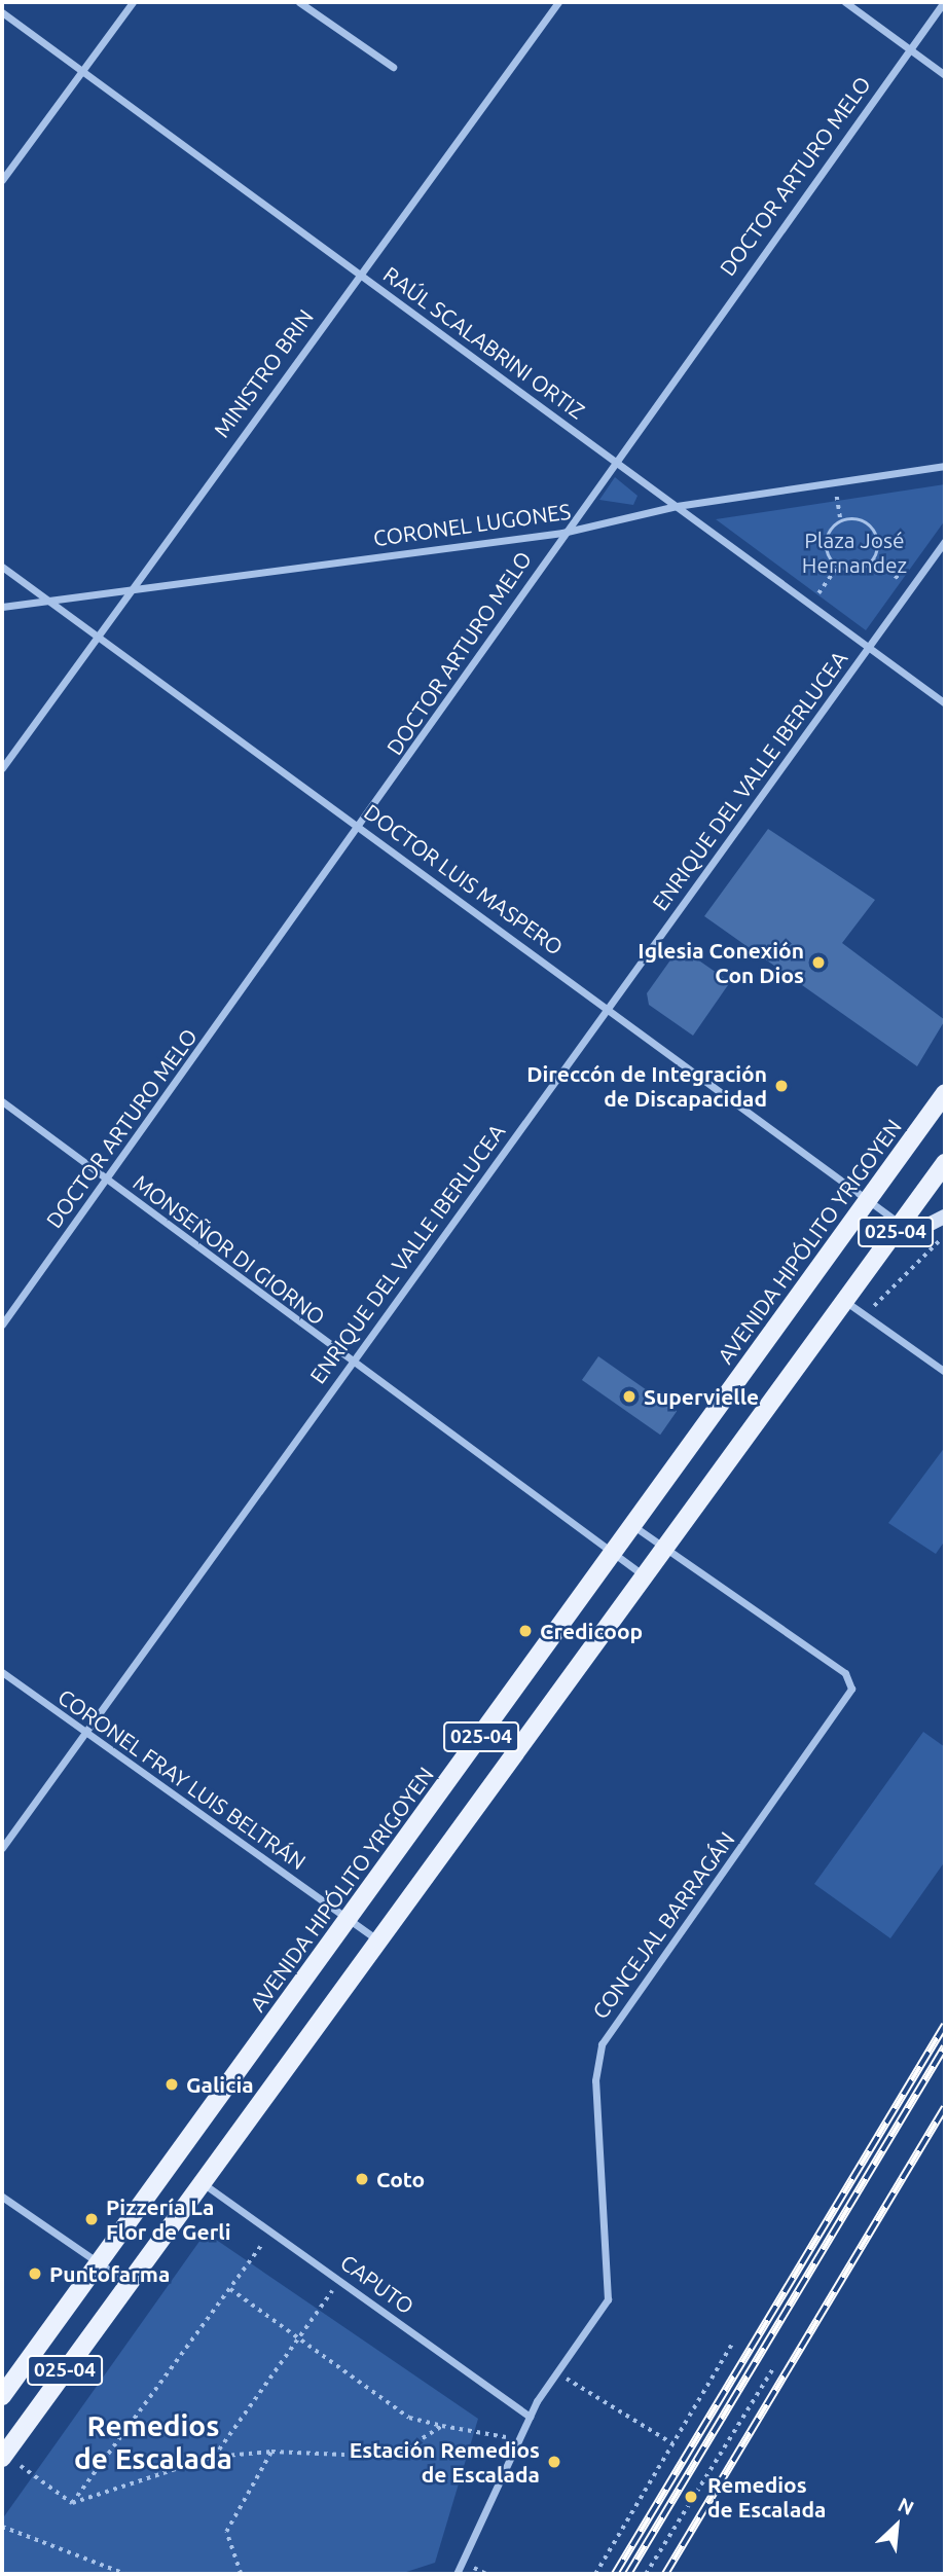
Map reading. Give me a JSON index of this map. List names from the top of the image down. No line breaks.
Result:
{"streets":{"main road":["025-04","AVENIDA HIPÓLITO YRIGOYEN"],"street":["DOCTOR ARTURO MELO","RAÚL SCALABRINI ORTIZ","MINISTRO BRIN","CORONEL LUGONES","ENRIQUE DEL VALLE IBERLUCEA","DOCTOR LUIS MASPERO","MONSEÑOR DI GIORNO","CORONEL FRAY LUIS BELTRÁN","CONCEJAL BARRAGÁN","CAPUTO"]},"crossings":[["DOCTOR ARTURO MELO","RAÚL SCALABRINI ORTIZ"],["DOCTOR ARTURO MELO","CORONEL LUGONES"],["DOCTOR ARTURO MELO","DOCTOR LUIS MASPERO"],["DOCTOR ARTURO MELO","MONSEÑOR DI GIORNO"],["RAÚL SCALABRINI ORTIZ","MINISTRO BRIN"],["RAÚL SCALABRINI ORTIZ","CORONEL LUGONES"],["RAÚL SCALABRINI ORTIZ","ENRIQUE DEL VALLE IBERLUCEA"],["MINISTRO BRIN","CORONEL LUGONES"],["MINISTRO BRIN","DOCTOR LUIS MASPERO"],["CORONEL LUGONES","DOCTOR LUIS MASPERO"],["ENRIQUE DEL VALLE IBERLUCEA","DOCTOR LUIS MASPERO"],["ENRIQUE DEL VALLE IBERLUCEA","MONSEÑOR DI GIORNO"],["ENRIQUE DEL VALLE IBERLUCEA","CORONEL FRAY LUIS BELTRÁN"],["DOCTOR LUIS MASPERO","025-04"],["DOCTOR LUIS MASPERO","AVENIDA HIPÓLITO YRIGOYEN"],["025-04","MONSEÑOR DI GIORNO"],["025-04","CORONEL FRAY LUIS BELTRÁN"],["025-04","CONCEJAL BARRAGÁN"],["025-04","CAPUTO"],["AVENIDA HIPÓLITO YRIGOYEN","MONSEÑOR DI GIORNO"],["AVENIDA HIPÓLITO YRIGOYEN","CORONEL FRAY LUIS BELTRÁN"],["AVENIDA HIPÓLITO YRIGOYEN","CONCEJAL BARRAGÁN"],["CONCEJAL BARRAGÁN","CAPUTO"]],"districts":["Remedios de Escalada"],"parks":["Plaza José Hernandez"],"places":["Iglesia Conexión Con Dios","Direccón de Integración de Discapacidad","Supervielle","Credicoop","Galicia","Coto","Pizzería La Flor de Gerli","Puntofarma","Estación Remedios de Escalada","Remedios de Escalada"],"north":"top right"}
